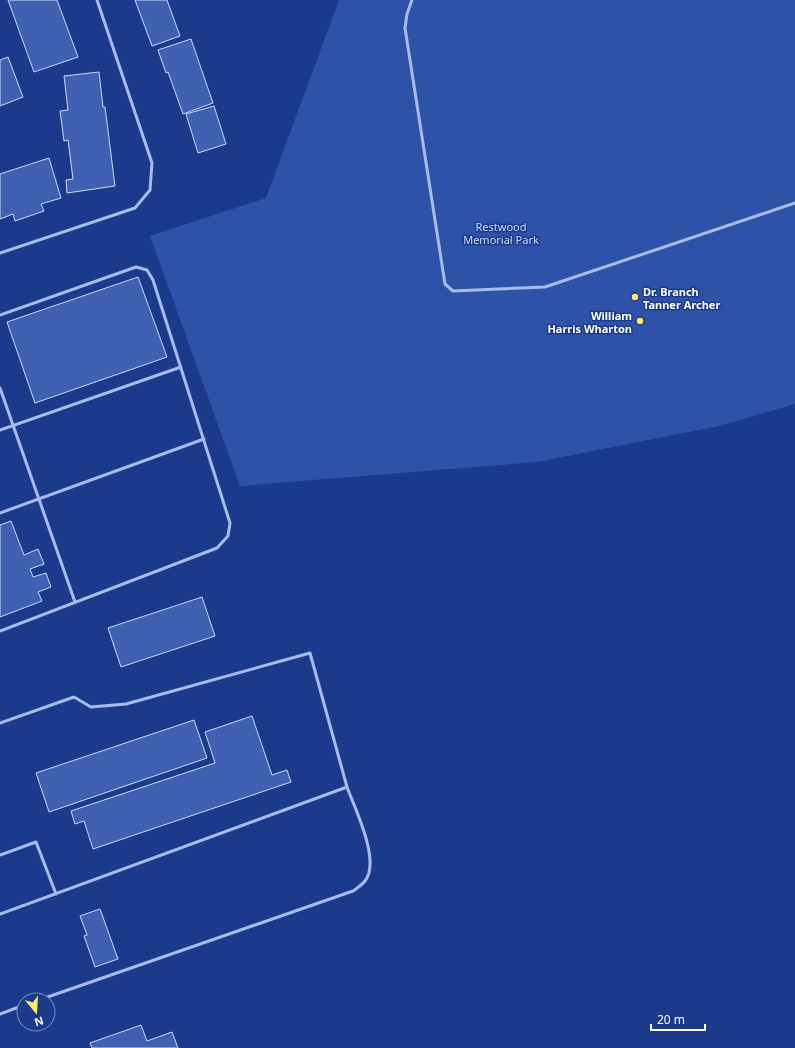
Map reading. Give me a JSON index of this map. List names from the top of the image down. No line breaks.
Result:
{"parks":["Restwood Memorial Park"],"places":["Dr. Branch Tanner Archer","William Harris Wharton"],"scale_bar":"20 m","north":"bottom"}
